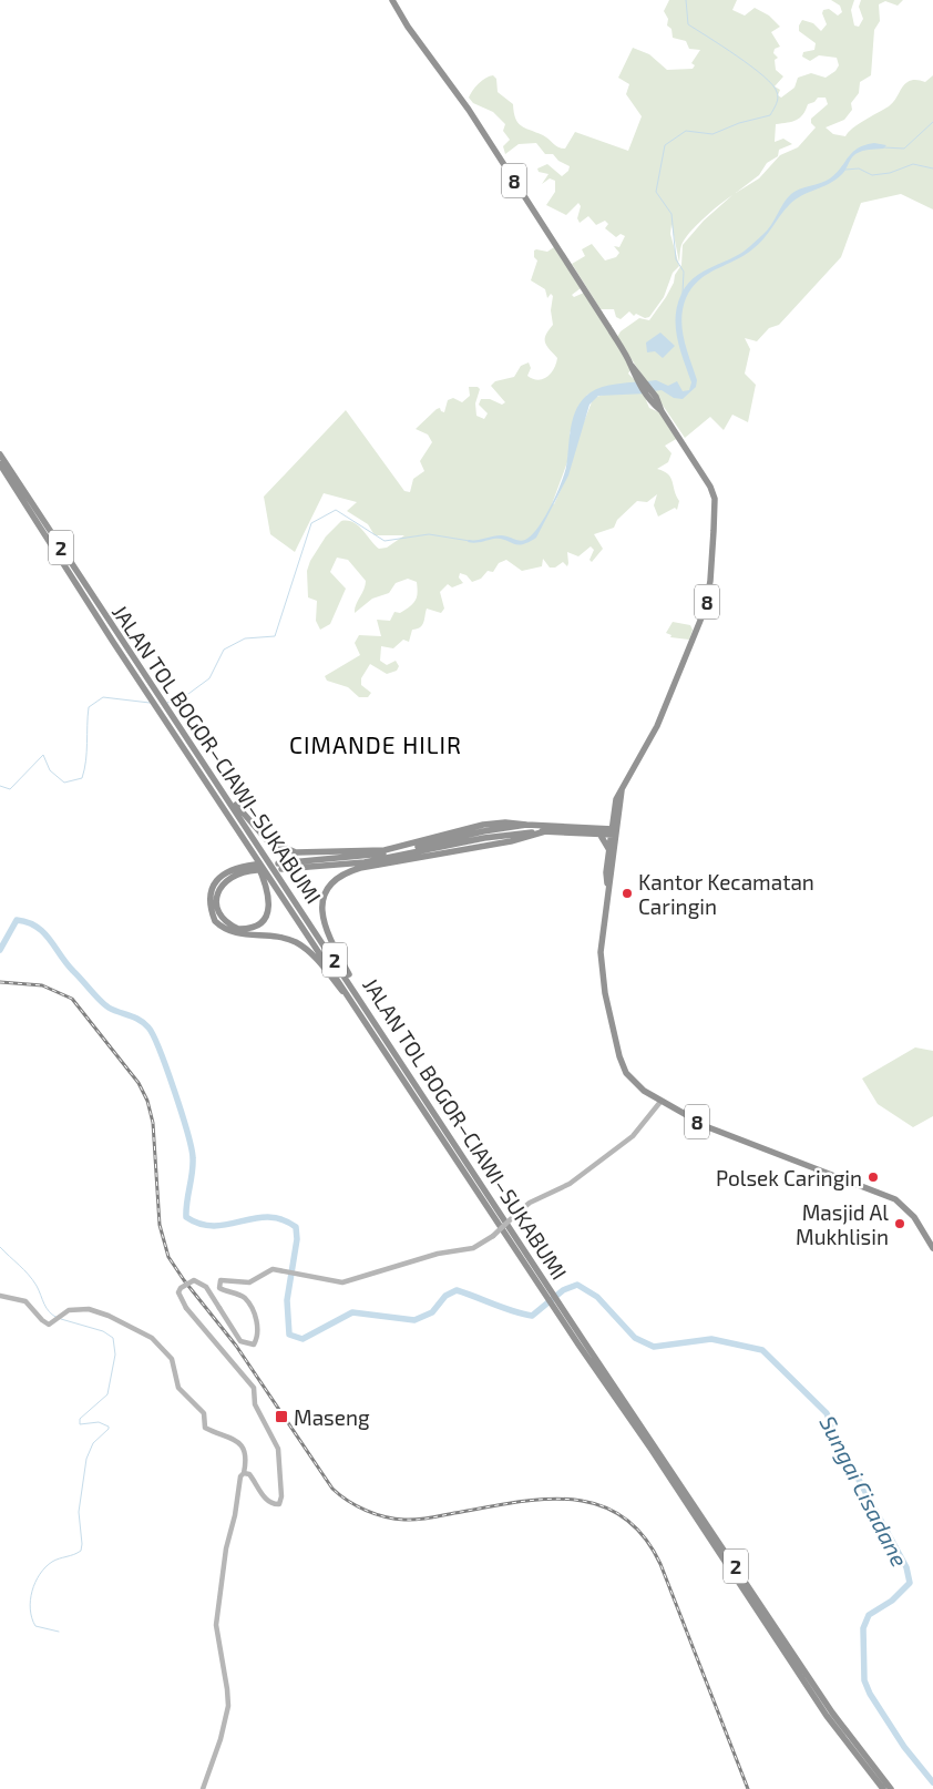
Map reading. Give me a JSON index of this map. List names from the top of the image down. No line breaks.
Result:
{"streets":{"highway":["8","2","JALAN TOL BOGOR–CIAWI–SUKABUMI"]},"districts":["CIMANDE HILIR"],"water":["Sungai Cisadane"],"places":{"other":["Kantor Kecamatan Caringin","Polsek Caringin","Masjid Al Mukhlisin"],"transit":["Maseng"]}}
